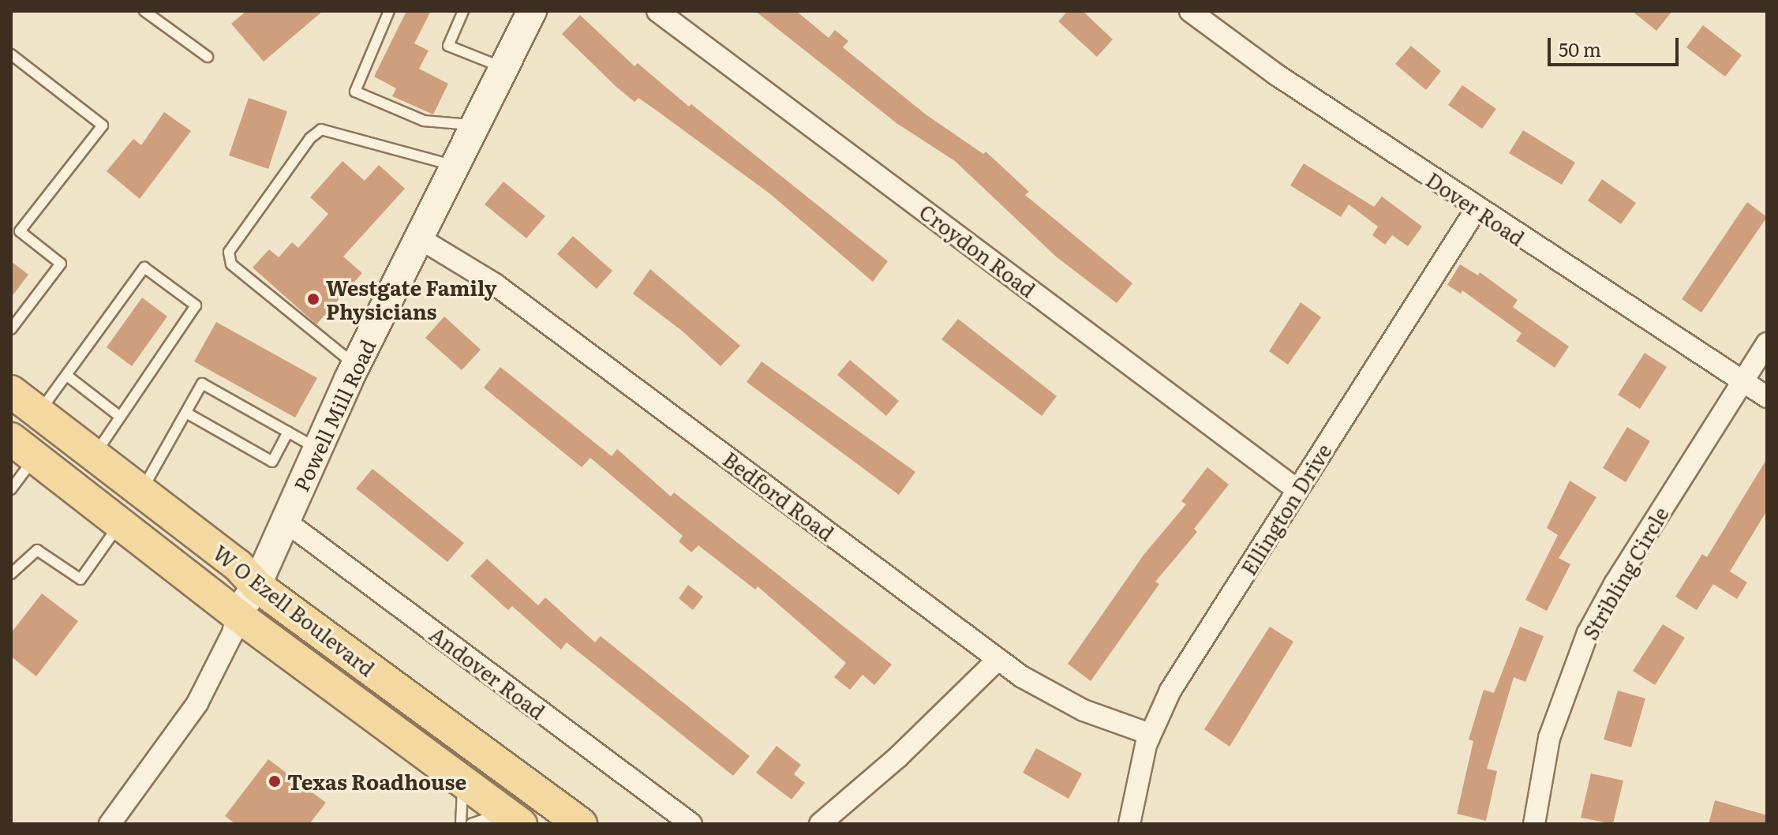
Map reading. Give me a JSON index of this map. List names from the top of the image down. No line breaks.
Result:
{"streets":{"main road":["W O Ezell Boulevard"],"street":["Dover Road","Croydon Road","Powell Mill Road","Bedford Road","Ellington Drive","Stribling Circle","Andover Road"]},"crossings":[["Dover Road","Ellington Drive"],["Dover Road","Stribling Circle"],["Croydon Road","Ellington Drive"],["Powell Mill Road","Bedford Road"],["Powell Mill Road","W O Ezell Boulevard"],["Powell Mill Road","Andover Road"],["Bedford Road","Ellington Drive"]],"places":["Westgate Family Physicians","Texas Roadhouse"],"scale_bar":"50 m"}
